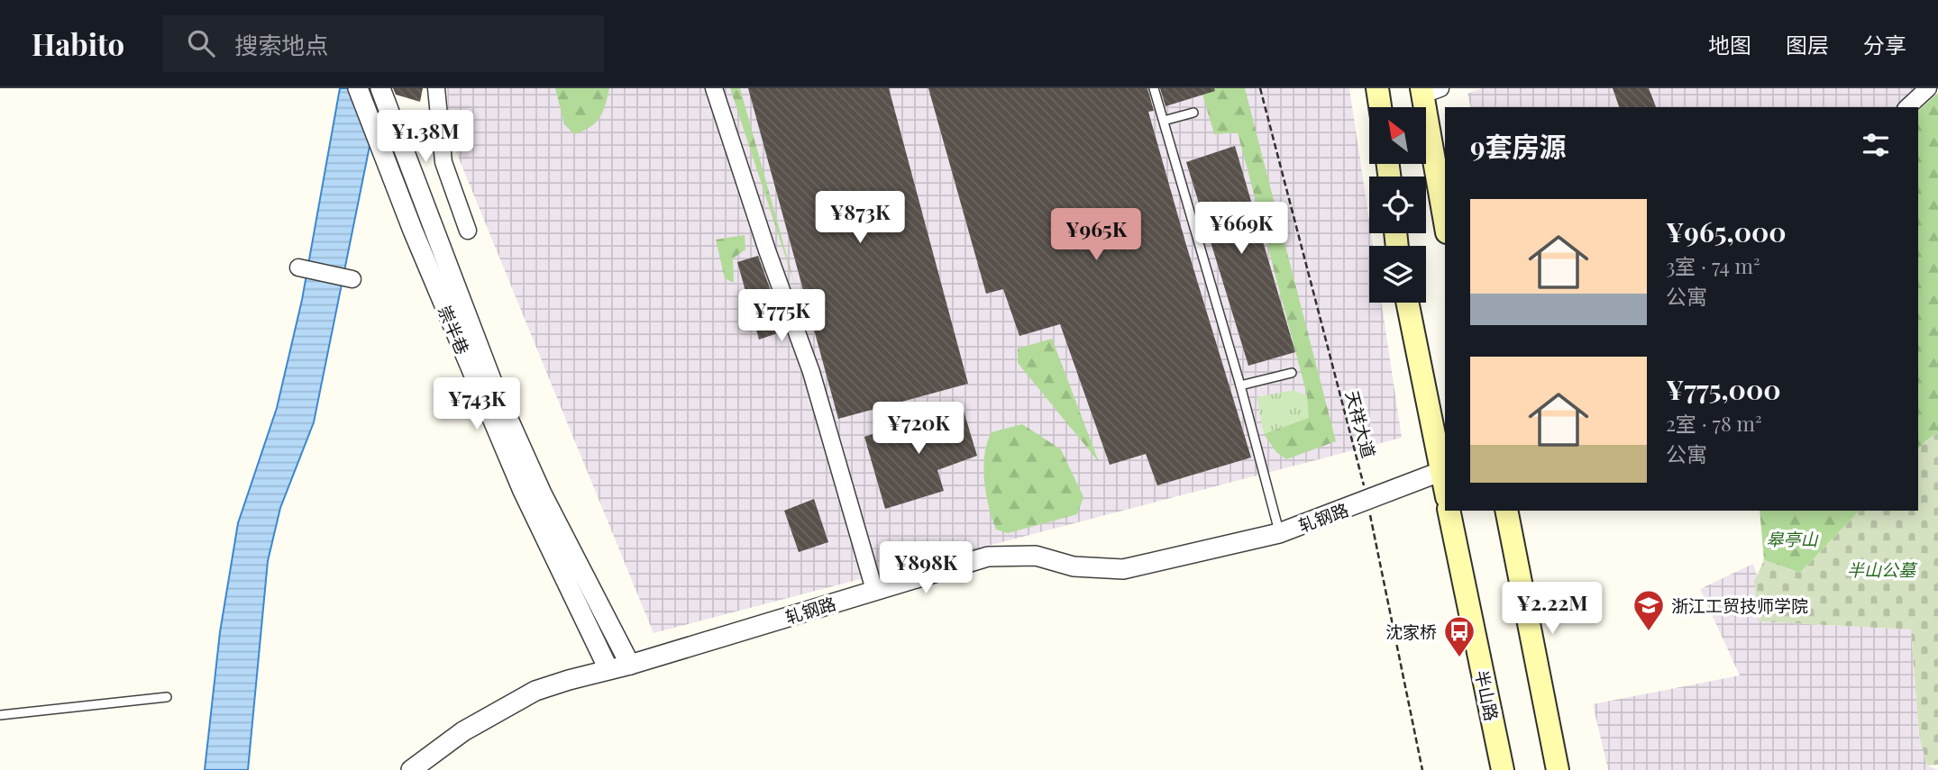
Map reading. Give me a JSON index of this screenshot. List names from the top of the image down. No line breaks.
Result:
{"streets":{"main road":["半山路"],"street":["崇半巷","轧钢路"],"path":["天祥大道"]},"crossings":[["崇半巷","轧钢路"],["天祥大道","轧钢路"]],"parks":["皋亭山","半山公墓"],"places":{"school or university":["浙江工贸技师学院"],"bus stop":["沈家桥"]},"north":"top left","page":{"header":"Habito","search":"搜索地点","nav":["地图","图层","分享"],"heading":"9套房源","price":["¥1.38M","¥873K","¥669K","¥965K","¥775K","¥743K","¥720K","¥898K","¥2.22M"],"list":[{"name":"¥965,000","note":"3室 · 74 m² · 公寓"},{"name":"¥775,000","note":"2室 · 78 m² · 公寓"}]}}
